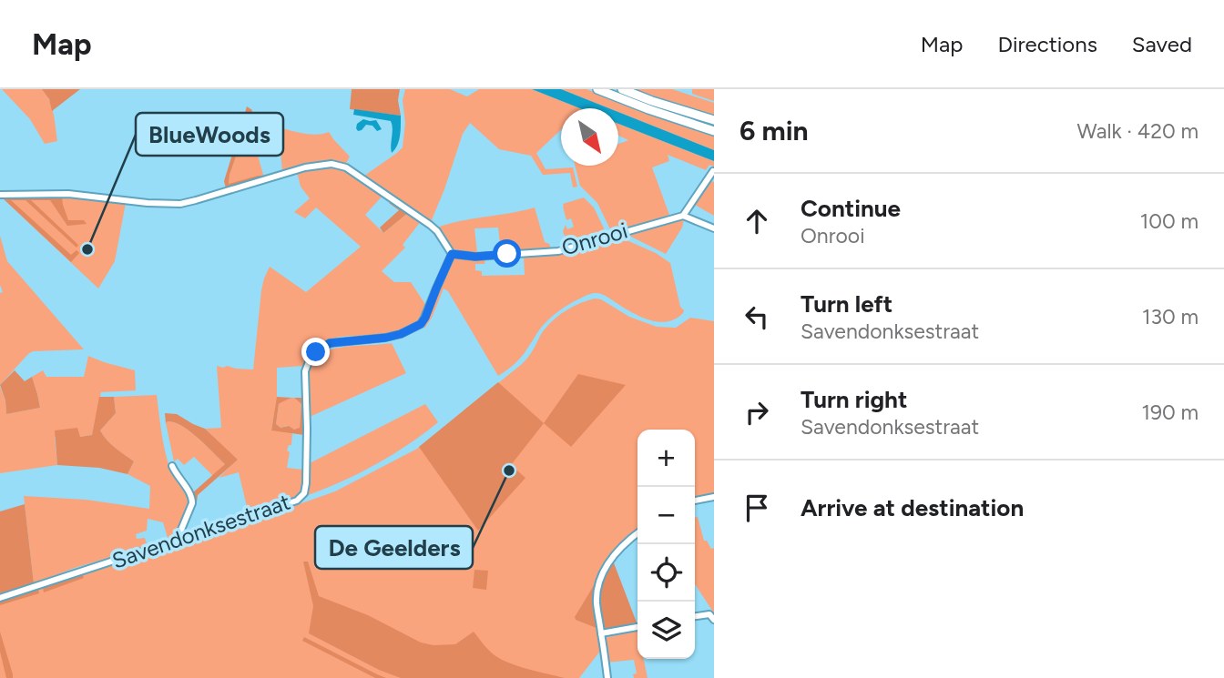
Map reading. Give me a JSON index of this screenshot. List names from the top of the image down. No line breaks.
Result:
{"streets":{"street":["Onrooi","Savendonksestraat"]},"crossings":[["Onrooi","Savendonksestraat"]],"places":["BlueWoods","De Geelders"],"north":"bottom right","page":{"header":"Map","nav":["Map","Directions","Saved"],"heading":["6 min","Walk · 420 m"],"list":[["Continue","Onrooi","100 m"],["Turn left","Savendonksestraat","130 m"],["Turn right","Savendonksestraat","190 m"],"Arrive at destination"],"map_buttons":["+","−"]}}
